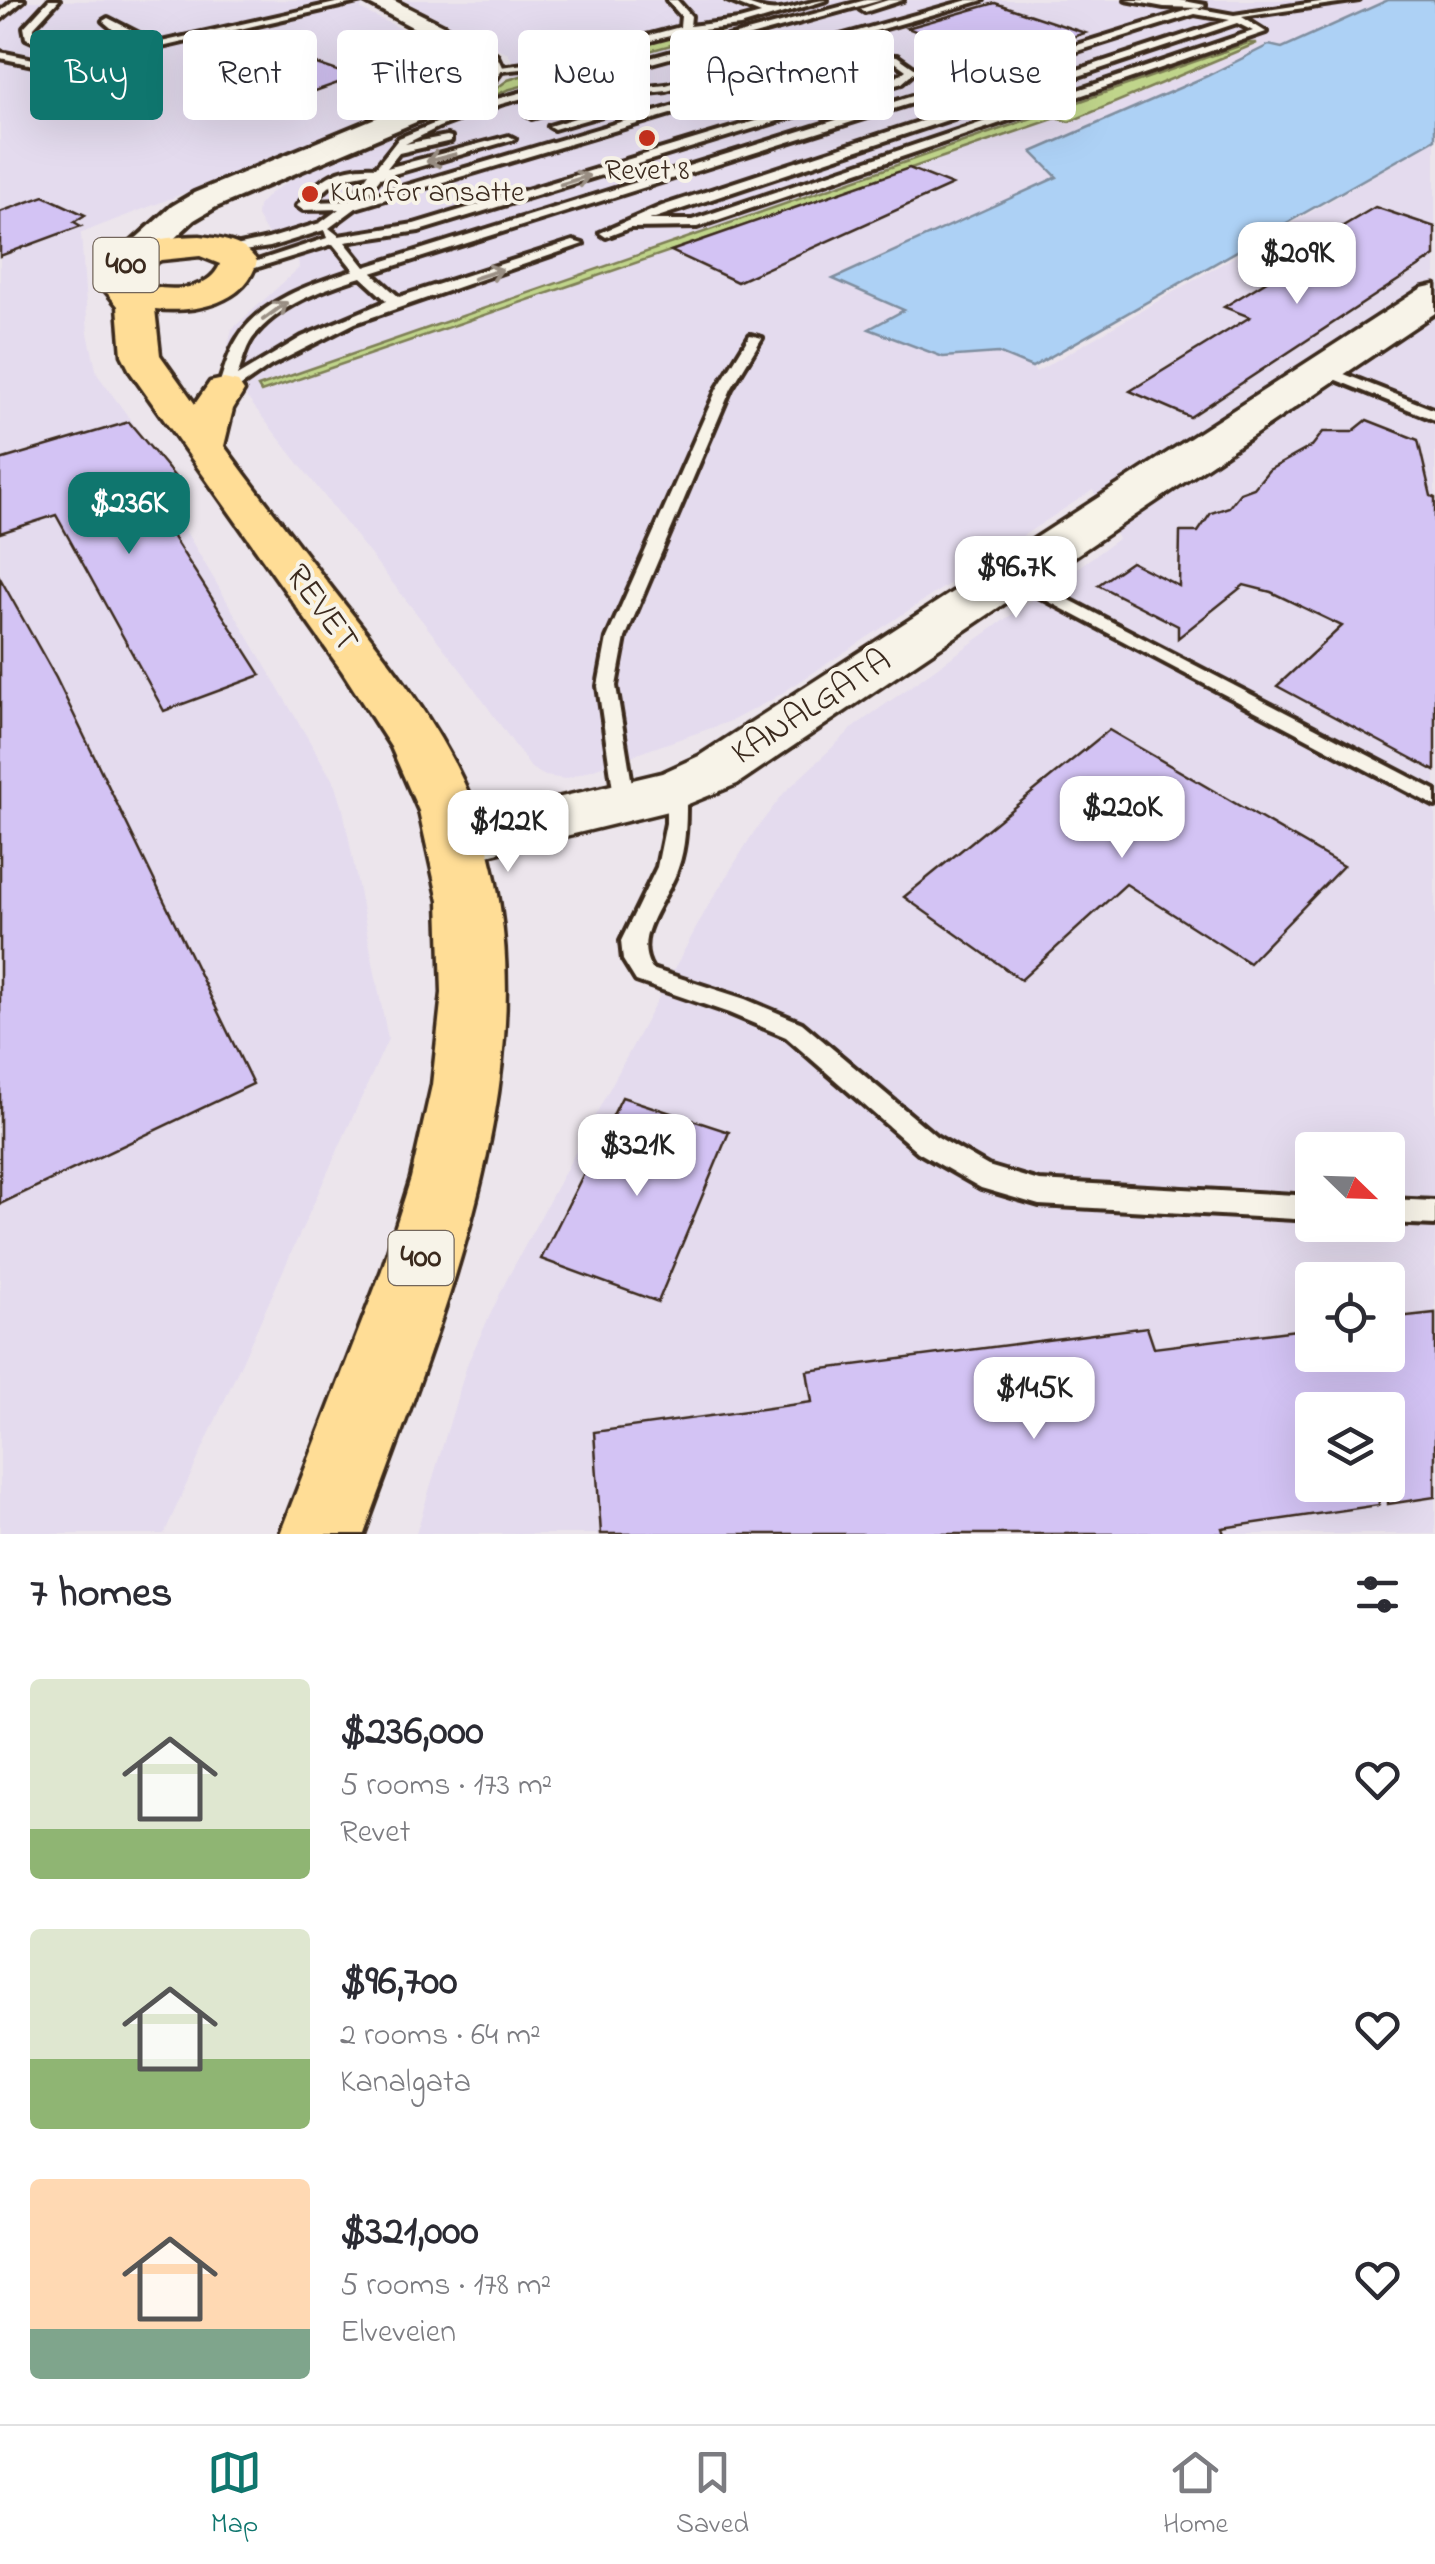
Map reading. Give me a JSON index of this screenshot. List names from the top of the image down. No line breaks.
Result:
{"streets":{"highway":["400","REVET"],"main road":["KANALGATA"]},"crossings":[["400","REVET"],["400","KANALGATA"],["REVET","KANALGATA"]],"places":["Revet 8","Kun for ansatte"],"north":"bottom right","page":{"chip":["Buy","Rent","Filters","New","Apartment","House"],"price":["$209K","$236K","$96.7K","$220K","$122K","$321K","$145K"],"heading":"7 homes","list":[{"name":"$236,000","note":"5 rooms · 173 m² · Revet"},{"name":"$96,700","note":"2 rooms · 64 m² · Kanalgata"},{"name":"$321,000","note":"5 rooms · 178 m² · Elveveien"}],"tabs":["Map","Saved","Home"]}}
